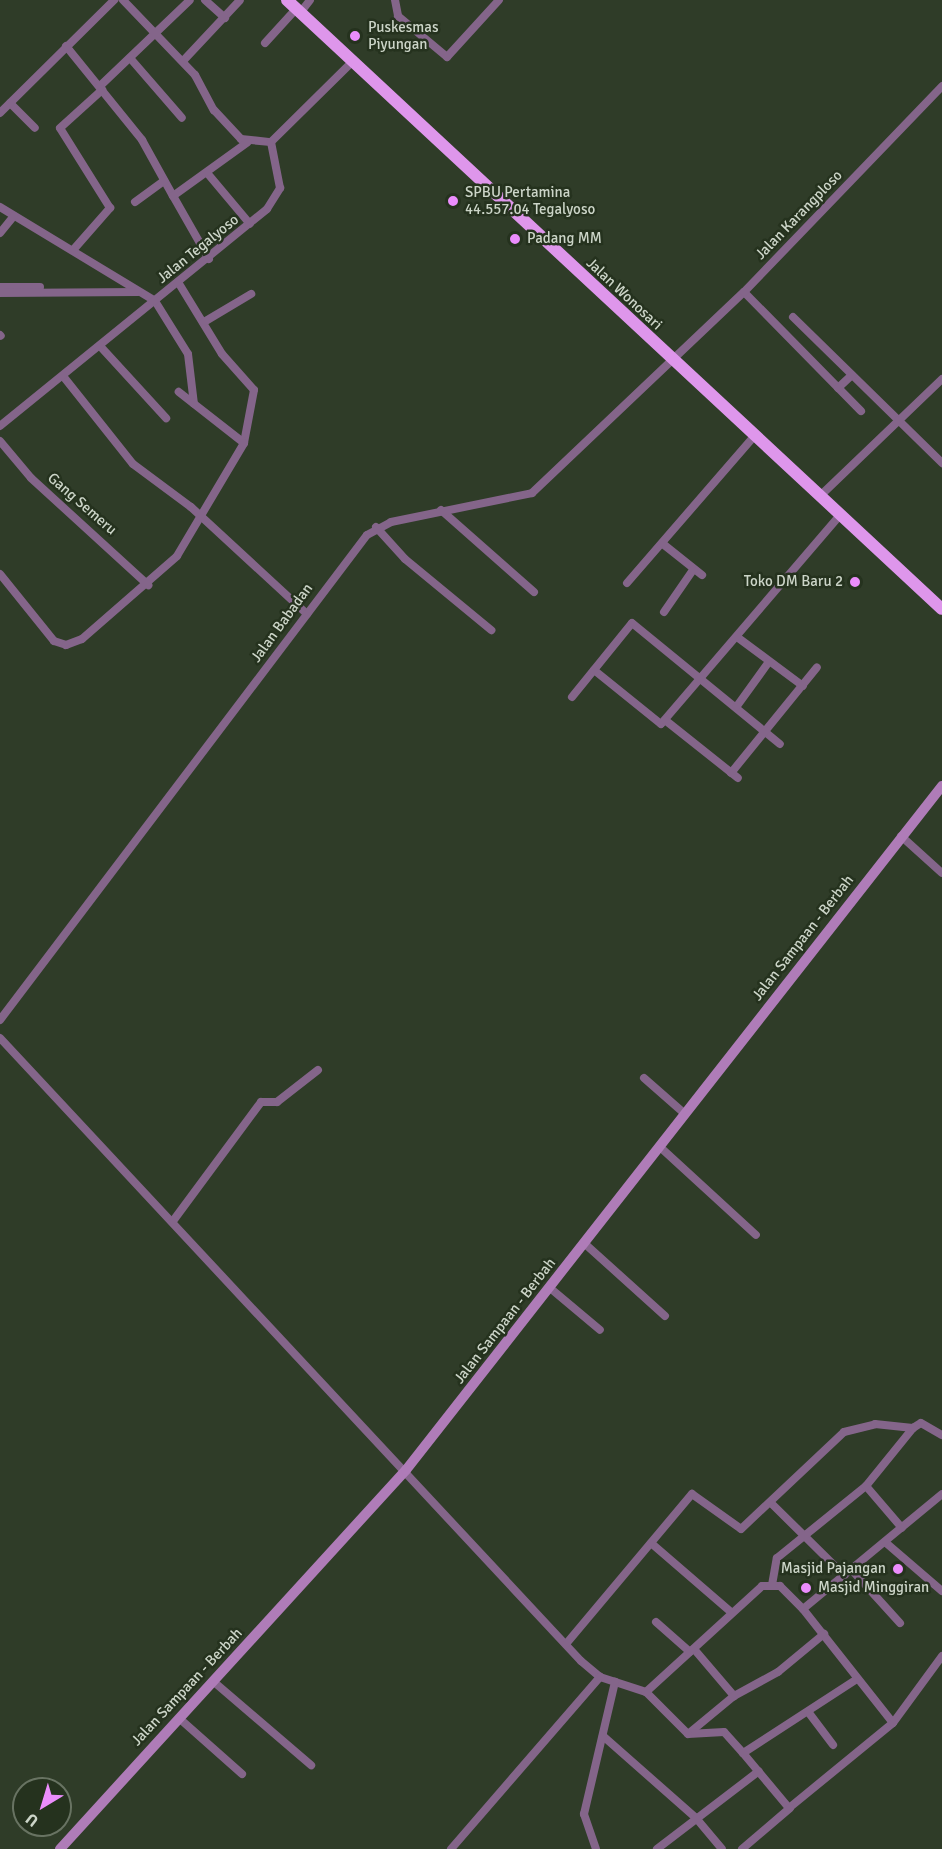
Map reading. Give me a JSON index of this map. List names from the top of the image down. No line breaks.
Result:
{"streets":{"highway":["Jalan Wonosari"],"main road":["Jalan Sampaan - Berbah"],"street":["Jalan Karangploso","Jalan Tegalyoso","Gang Semeru","Jalan Babadan"]},"crossings":[["Jalan Karangploso","Jalan Wonosari"]],"places":["Puskesmas Piyungan","SPBU Pertamina 44.557.04 Tegalyoso","Padang MM","Toko DM Baru 2","Masjid Pajangan","Masjid Minggiran"],"north":"bottom left"}
